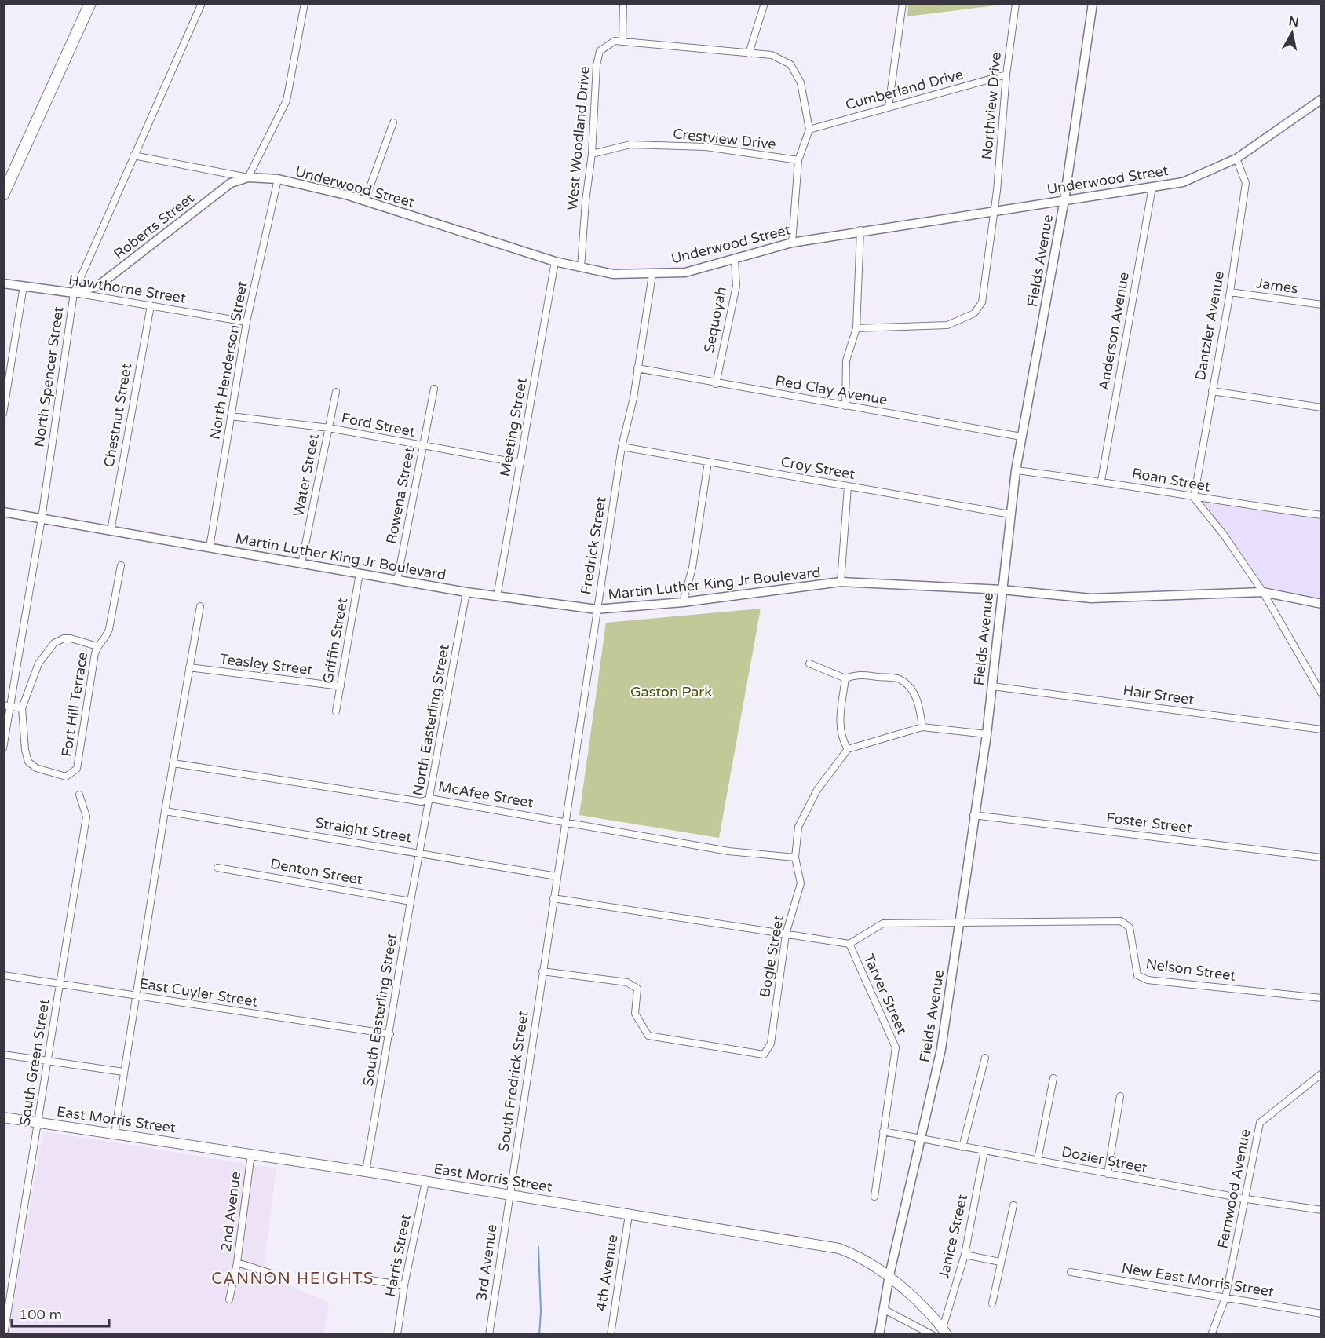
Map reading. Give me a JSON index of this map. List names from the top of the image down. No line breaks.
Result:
{"streets":{"main road":["East Morris Street"],"street":["Cumberland Drive","Northview Drive","West Woodland Drive","Crestview Drive","Underwood Street","Roberts Street","Fields Avenue","James","Hawthorne Street","Sequoyah","Dantzler Avenue","Anderson Avenue","North Henderson Street","North Spencer Street","Red Clay Avenue","Chestnut Street","Ford Street","Meeting Street","Croy Street","Water Street","Roan Street","Rowena Street","Fredrick Street","Martin Luther King Jr Boulevard","Griffin Street","Teasley Street","Hair Street","Fort Hill Terrace","North Easterling Street","McAfee Street","Foster Street","Straight Street","Denton Street","Bogle Street","Nelson Street","East Cuyler Street","Tarver Street","South Easterling Street","South Green Street","South Fredrick Street","Dozier Street","Fernwood Avenue","2nd Avenue","Janice Street","Harris Street","3rd Avenue","4th Avenue","New East Morris Street"]},"crossings":[["Cumberland Drive","Northview Drive"],["Cumberland Drive","West Woodland Drive"],["Northview Drive","Underwood Street"],["West Woodland Drive","Crestview Drive"],["West Woodland Drive","Underwood Street"],["Underwood Street","Roberts Street"],["Underwood Street","Fields Avenue"],["Underwood Street","Sequoyah"],["Underwood Street","Dantzler Avenue"],["Underwood Street","Anderson Avenue"],["Underwood Street","North Henderson Street"],["Underwood Street","North Spencer Street"],["Underwood Street","Meeting Street"],["Underwood Street","Fredrick Street"],["Roberts Street","Hawthorne Street"],["Roberts Street","North Spencer Street"],["Fields Avenue","Red Clay Avenue"],["Fields Avenue","Croy Street"],["Fields Avenue","Roan Street"],["Fields Avenue","Martin Luther King Jr Boulevard"],["Fields Avenue","Hair Street"],["Fields Avenue","Foster Street"],["Fields Avenue","Nelson Street"],["Fields Avenue","Tarver Street"],["Fields Avenue","East Morris Street"],["Fields Avenue","Dozier Street"],["James","Dantzler Avenue"],["Hawthorne Street","North Henderson Street"],["Hawthorne Street","North Spencer Street"],["Hawthorne Street","Chestnut Street"],["Sequoyah","Red Clay Avenue"],["Dantzler Avenue","Roan Street"],["Anderson Avenue","Roan Street"],["North Henderson Street","Ford Street"],["North Henderson Street","Martin Luther King Jr Boulevard"],["North Spencer Street","Martin Luther King Jr Boulevard"],["Red Clay Avenue","Fredrick Street"],["Chestnut Street","Martin Luther King Jr Boulevard"],["Ford Street","Meeting Street"],["Ford Street","Water Street"],["Ford Street","Rowena Street"],["Meeting Street","Martin Luther King Jr Boulevard"],["Croy Street","Fredrick Street"],["Water Street","Martin Luther King Jr Boulevard"],["Rowena Street","Martin Luther King Jr Boulevard"],["Fredrick Street","Martin Luther King Jr Boulevard"],["Fredrick Street","McAfee Street"],["Fredrick Street","Straight Street"],["Fredrick Street","South Fredrick Street"],["Martin Luther King Jr Boulevard","Griffin Street"],["Martin Luther King Jr Boulevard","North Easterling Street"],["Griffin Street","Teasley Street"],["North Easterling Street","McAfee Street"],["North Easterling Street","Straight Street"],["North Easterling Street","South Easterling Street"],["McAfee Street","Bogle Street"],["Straight Street","South Easterling Street"],["Denton Street","South Easterling Street"],["Bogle Street","South Fredrick Street"],["Nelson Street","Tarver Street"],["East Cuyler Street","South Easterling Street"],["East Cuyler Street","South Green Street"],["Tarver Street","Dozier Street"],["South Easterling Street","East Morris Street"],["South Green Street","East Morris Street"],["South Fredrick Street","East Morris Street"],["South Fredrick Street","3rd Avenue"],["East Morris Street","2nd Avenue"],["East Morris Street","Janice Street"],["East Morris Street","Harris Street"],["East Morris Street","3rd Avenue"],["East Morris Street","4th Avenue"],["Dozier Street","Fernwood Avenue"],["Dozier Street","Janice Street"],["Fernwood Avenue","New East Morris Street"]],"districts":["CANNON HEIGHTS"],"parks":["Gaston Park"],"scale_bar":"100 m","north":"top"}
